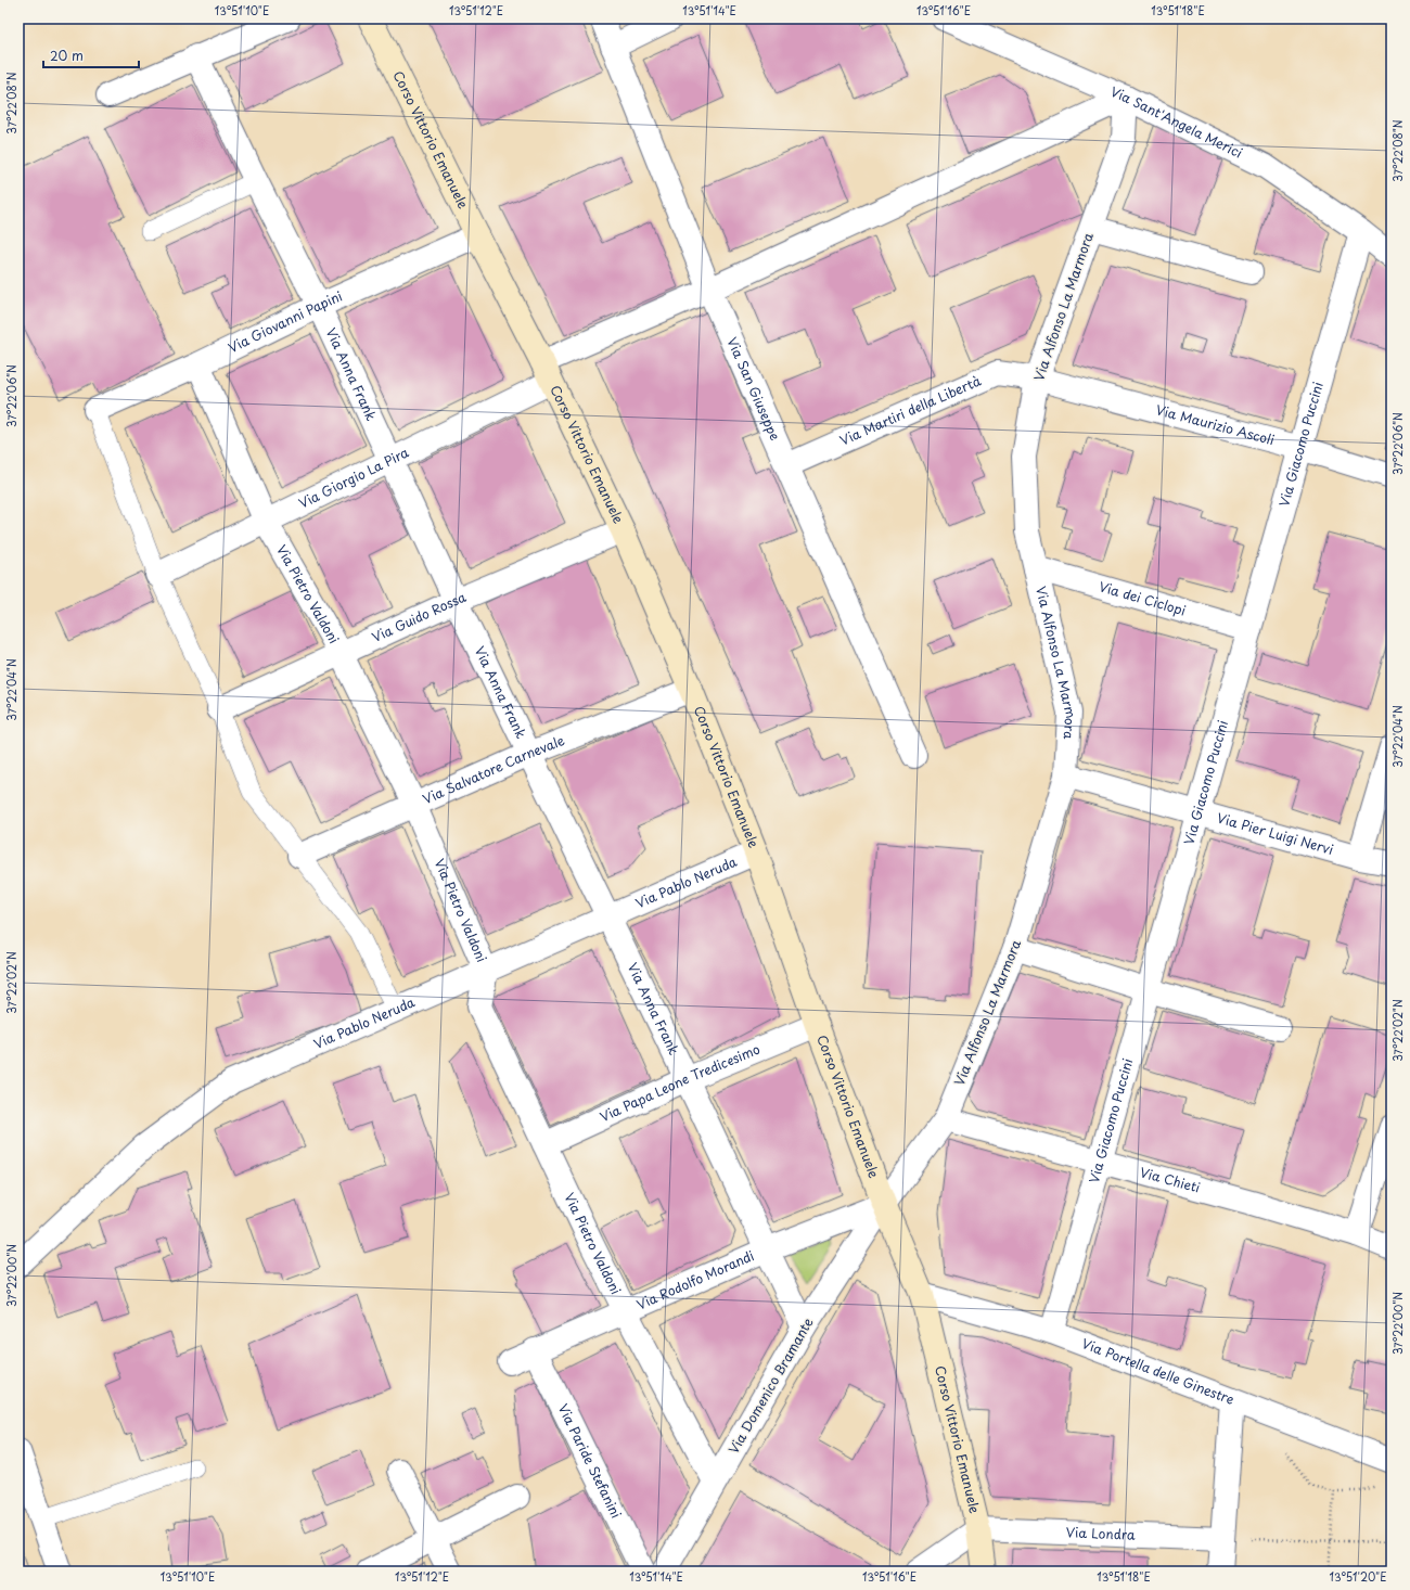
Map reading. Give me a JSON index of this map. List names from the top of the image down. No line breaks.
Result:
{"streets":{"main road":["Corso Vittorio Emanuele"],"street":["Via Sant'Angela Merici","Via Alfonso La Marmora","Via Giovanni Papini","Via Anna Frank","Via San Giuseppe","Via Martiri della Libertà","Via Maurizio Ascoli","Via Giacomo Puccini","Via Giorgio La Pira","Via Pietro Valdoni","Via dei Ciclopi","Via Guido Rossa","Via Salvatore Carnevale","Via Pier Luigi Nervi","Via Pablo Neruda","Via Papa Leone Tredicesimo","Via Chieti","Via Rodolfo Morandi","Via Portella delle Ginestre","Via Domenico Bramante","Via Paride Stefanini","Via Londra"]},"crossings":[["Via Sant'Angela Merici","Via Alfonso La Marmora"],["Via Sant'Angela Merici","Via Giacomo Puccini"],["Via Sant'Angela Merici","Via Giorgio La Pira"],["Corso Vittorio Emanuele","Via Alfonso La Marmora"],["Corso Vittorio Emanuele","Via Giovanni Papini"],["Corso Vittorio Emanuele","Via Giorgio La Pira"],["Corso Vittorio Emanuele","Via Guido Rossa"],["Corso Vittorio Emanuele","Via Salvatore Carnevale"],["Corso Vittorio Emanuele","Via Pablo Neruda"],["Corso Vittorio Emanuele","Via Papa Leone Tredicesimo"],["Corso Vittorio Emanuele","Via Rodolfo Morandi"],["Corso Vittorio Emanuele","Via Portella delle Ginestre"],["Corso Vittorio Emanuele","Via Domenico Bramante"],["Corso Vittorio Emanuele","Via Londra"],["Via Alfonso La Marmora","Via Martiri della Libertà"],["Via Alfonso La Marmora","Via Maurizio Ascoli"],["Via Alfonso La Marmora","Via Giorgio La Pira"],["Via Alfonso La Marmora","Via dei Ciclopi"],["Via Alfonso La Marmora","Via Pier Luigi Nervi"],["Via Alfonso La Marmora","Via Chieti"],["Via Alfonso La Marmora","Via Rodolfo Morandi"],["Via Alfonso La Marmora","Via Domenico Bramante"],["Via Giovanni Papini","Via Anna Frank"],["Via Giovanni Papini","Via Pietro Valdoni"],["Via Anna Frank","Via Giorgio La Pira"],["Via Anna Frank","Via Guido Rossa"],["Via Anna Frank","Via Salvatore Carnevale"],["Via Anna Frank","Via Pablo Neruda"],["Via Anna Frank","Via Papa Leone Tredicesimo"],["Via Anna Frank","Via Rodolfo Morandi"],["Via Anna Frank","Via Domenico Bramante"],["Via San Giuseppe","Via Martiri della Libertà"],["Via San Giuseppe","Via Giorgio La Pira"],["Via Martiri della Libertà","Via Maurizio Ascoli"],["Via Maurizio Ascoli","Via Giacomo Puccini"],["Via Giacomo Puccini","Via dei Ciclopi"],["Via Giacomo Puccini","Via Pier Luigi Nervi"],["Via Giacomo Puccini","Via Chieti"],["Via Giacomo Puccini","Via Portella delle Ginestre"],["Via Giorgio La Pira","Via Pietro Valdoni"],["Via Pietro Valdoni","Via Guido Rossa"],["Via Pietro Valdoni","Via Salvatore Carnevale"],["Via Pietro Valdoni","Via Pablo Neruda"],["Via Pietro Valdoni","Via Papa Leone Tredicesimo"],["Via Pietro Valdoni","Via Rodolfo Morandi"],["Via Pietro Valdoni","Via Domenico Bramante"],["Via Rodolfo Morandi","Via Domenico Bramante"],["Via Rodolfo Morandi","Via Paride Stefanini"]],"scale_bar":"20 m","coordinates":["13°51'10\"E","13°51'12\"E","13°51'14\"E","13°51'16\"E","13°51'18\"E","37°22'08\"N","37°22'06\"N","37°22'04\"N","37°22'02\"N","37°22'00\"N","13°51'20\"E"]}
